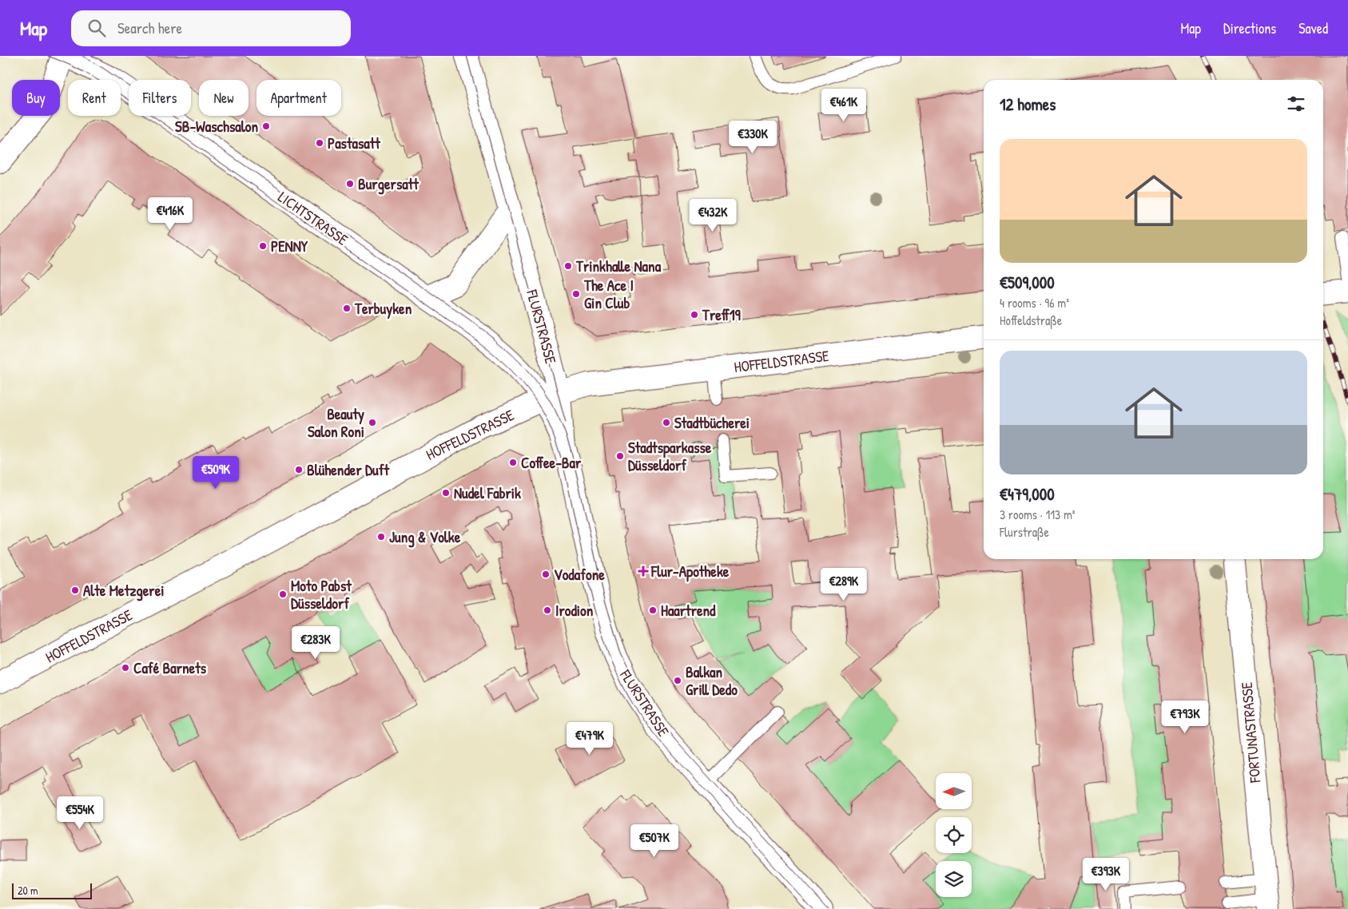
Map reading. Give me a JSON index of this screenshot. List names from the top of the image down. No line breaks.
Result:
{"streets":{"street":["LICHTSTRASSE","FLURSTRASSE","HOFFELDSTRASSE","FORTUNASTRASSE"]},"crossings":[["LICHTSTRASSE","FLURSTRASSE"],["LICHTSTRASSE","HOFFELDSTRASSE"],["FLURSTRASSE","HOFFELDSTRASSE"]],"places":{"other":["SB-Waschsalon","Pastasatt","Burgersatt","PENNY","Trinkhalle Nana","The Ace I Gin Club","Terbuyken","Treff19","Beauty Salon Roni","Stadtbücherei","Stadtsparkasse Düsseldorf","Coffee-Bar","Blühender Duft","Nudel Fabrik","Jung & Volke","Vodafone","Alte Metzgerei","Moto Pabst Düsseldorf","Irodion","Haartrend","Café Barnets","Balkan Grill Dedo"],"health":["Flur-Apotheke"]},"scale_bar":"20 m","north":"left","page":{"header":"Map","search":"Search here","nav":["Map","Directions","Saved"],"chip":["Buy","Rent","Filters","New","Apartment"],"heading":"12 homes","price":["€461K","€330K","€416K","€432K","€509K","€289K","€283K","€793K","€479K","€554K","€507K","€393K"],"list":[{"name":"€509,000","note":"4 rooms · 96 m² · Hoffeldstraße"},{"name":"€479,000","note":"3 rooms · 113 m² · Flurstraße"}],"scale":"20 m"}}
